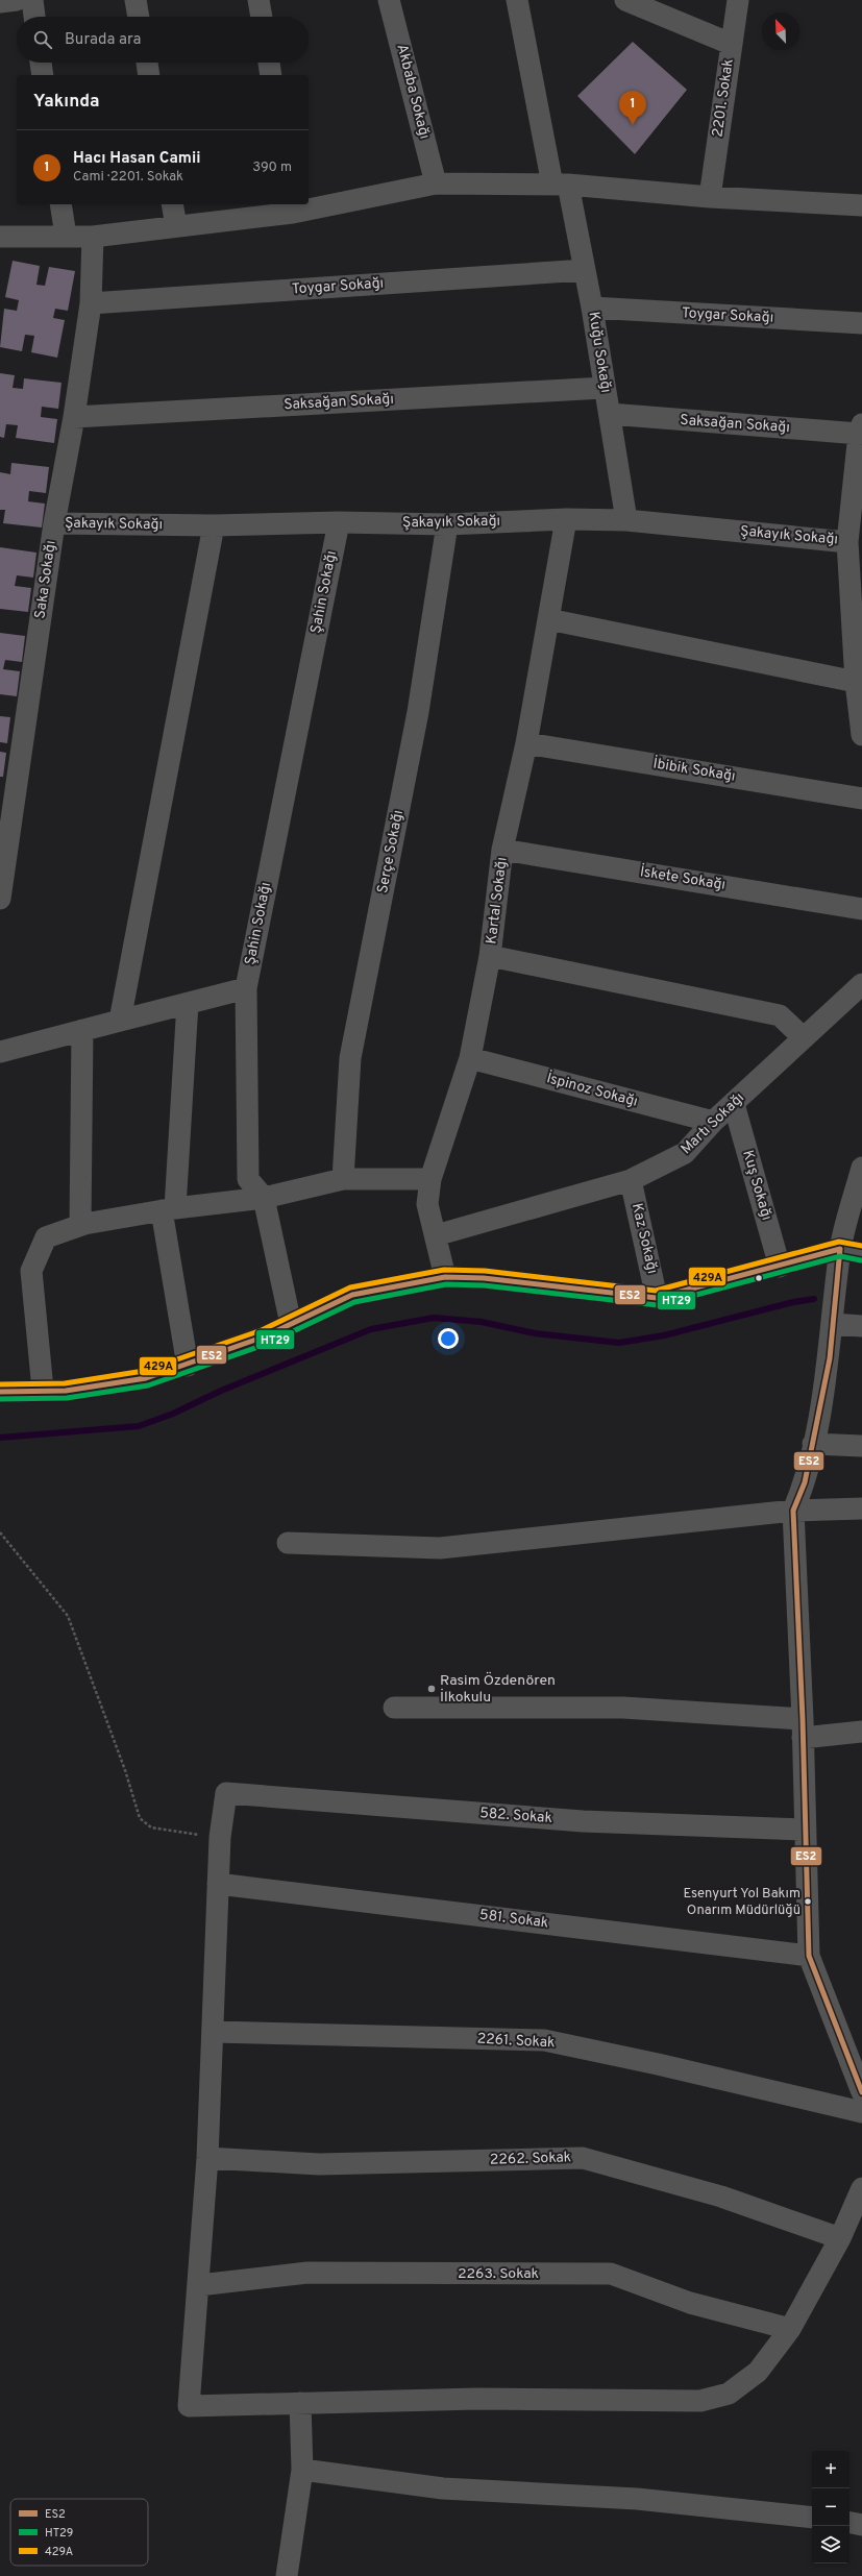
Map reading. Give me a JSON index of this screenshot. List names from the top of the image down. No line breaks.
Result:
{"streets":{"street":["Akbaba Sokağı","2201. Sokak","Toygar Sokağı","Kuğu Sokağı","Saksağan Sokağı","Şakayık Sokağı","Saka Sokağı","Şahin Sokağı","İbibik Sokağı","Serçe Sokağı","İskete Sokağı","Kartal Sokağı","İspinoz Sokağı","Martı Sokağı","Kuş Sokağı","Kaz Sokağı","582. Sokak","581. Sokak","2261. Sokak","2262. Sokak","2263. Sokak"]},"crossings":[["Toygar Sokağı","Kuğu Sokağı"],["Toygar Sokağı","Saka Sokağı"],["Kuğu Sokağı","Saksağan Sokağı"],["Kuğu Sokağı","Şakayık Sokağı"],["Saksağan Sokağı","Saka Sokağı"],["Şakayık Sokağı","Saka Sokağı"],["Şakayık Sokağı","Şahin Sokağı"],["Şakayık Sokağı","Serçe Sokağı"],["Şakayık Sokağı","Kartal Sokağı"],["İbibik Sokağı","Kartal Sokağı"],["İskete Sokağı","Kartal Sokağı"],["Kartal Sokağı","İspinoz Sokağı"],["Kartal Sokağı","Martı Sokağı"],["İspinoz Sokağı","Martı Sokağı"],["Martı Sokağı","Kuş Sokağı"],["Martı Sokağı","Kaz Sokağı"]],"places":["Rasim Özdenören İlkokulu","Esenyurt Yol Bakım Onarım Müdürlüğü"],"lines":["transit line 429A","transit line ES2","transit line HT29"],"legend":["ES2","HT29","429A"],"north":"top left","page":{"search":"Burada ara","heading":"Yakında","pins":"1","list":[{"mark":"1","name":"Hacı Hasan Camii","note":"Cami · 2201. Sokak","value":"390 m"}],"map_buttons":["+","−"]}}
